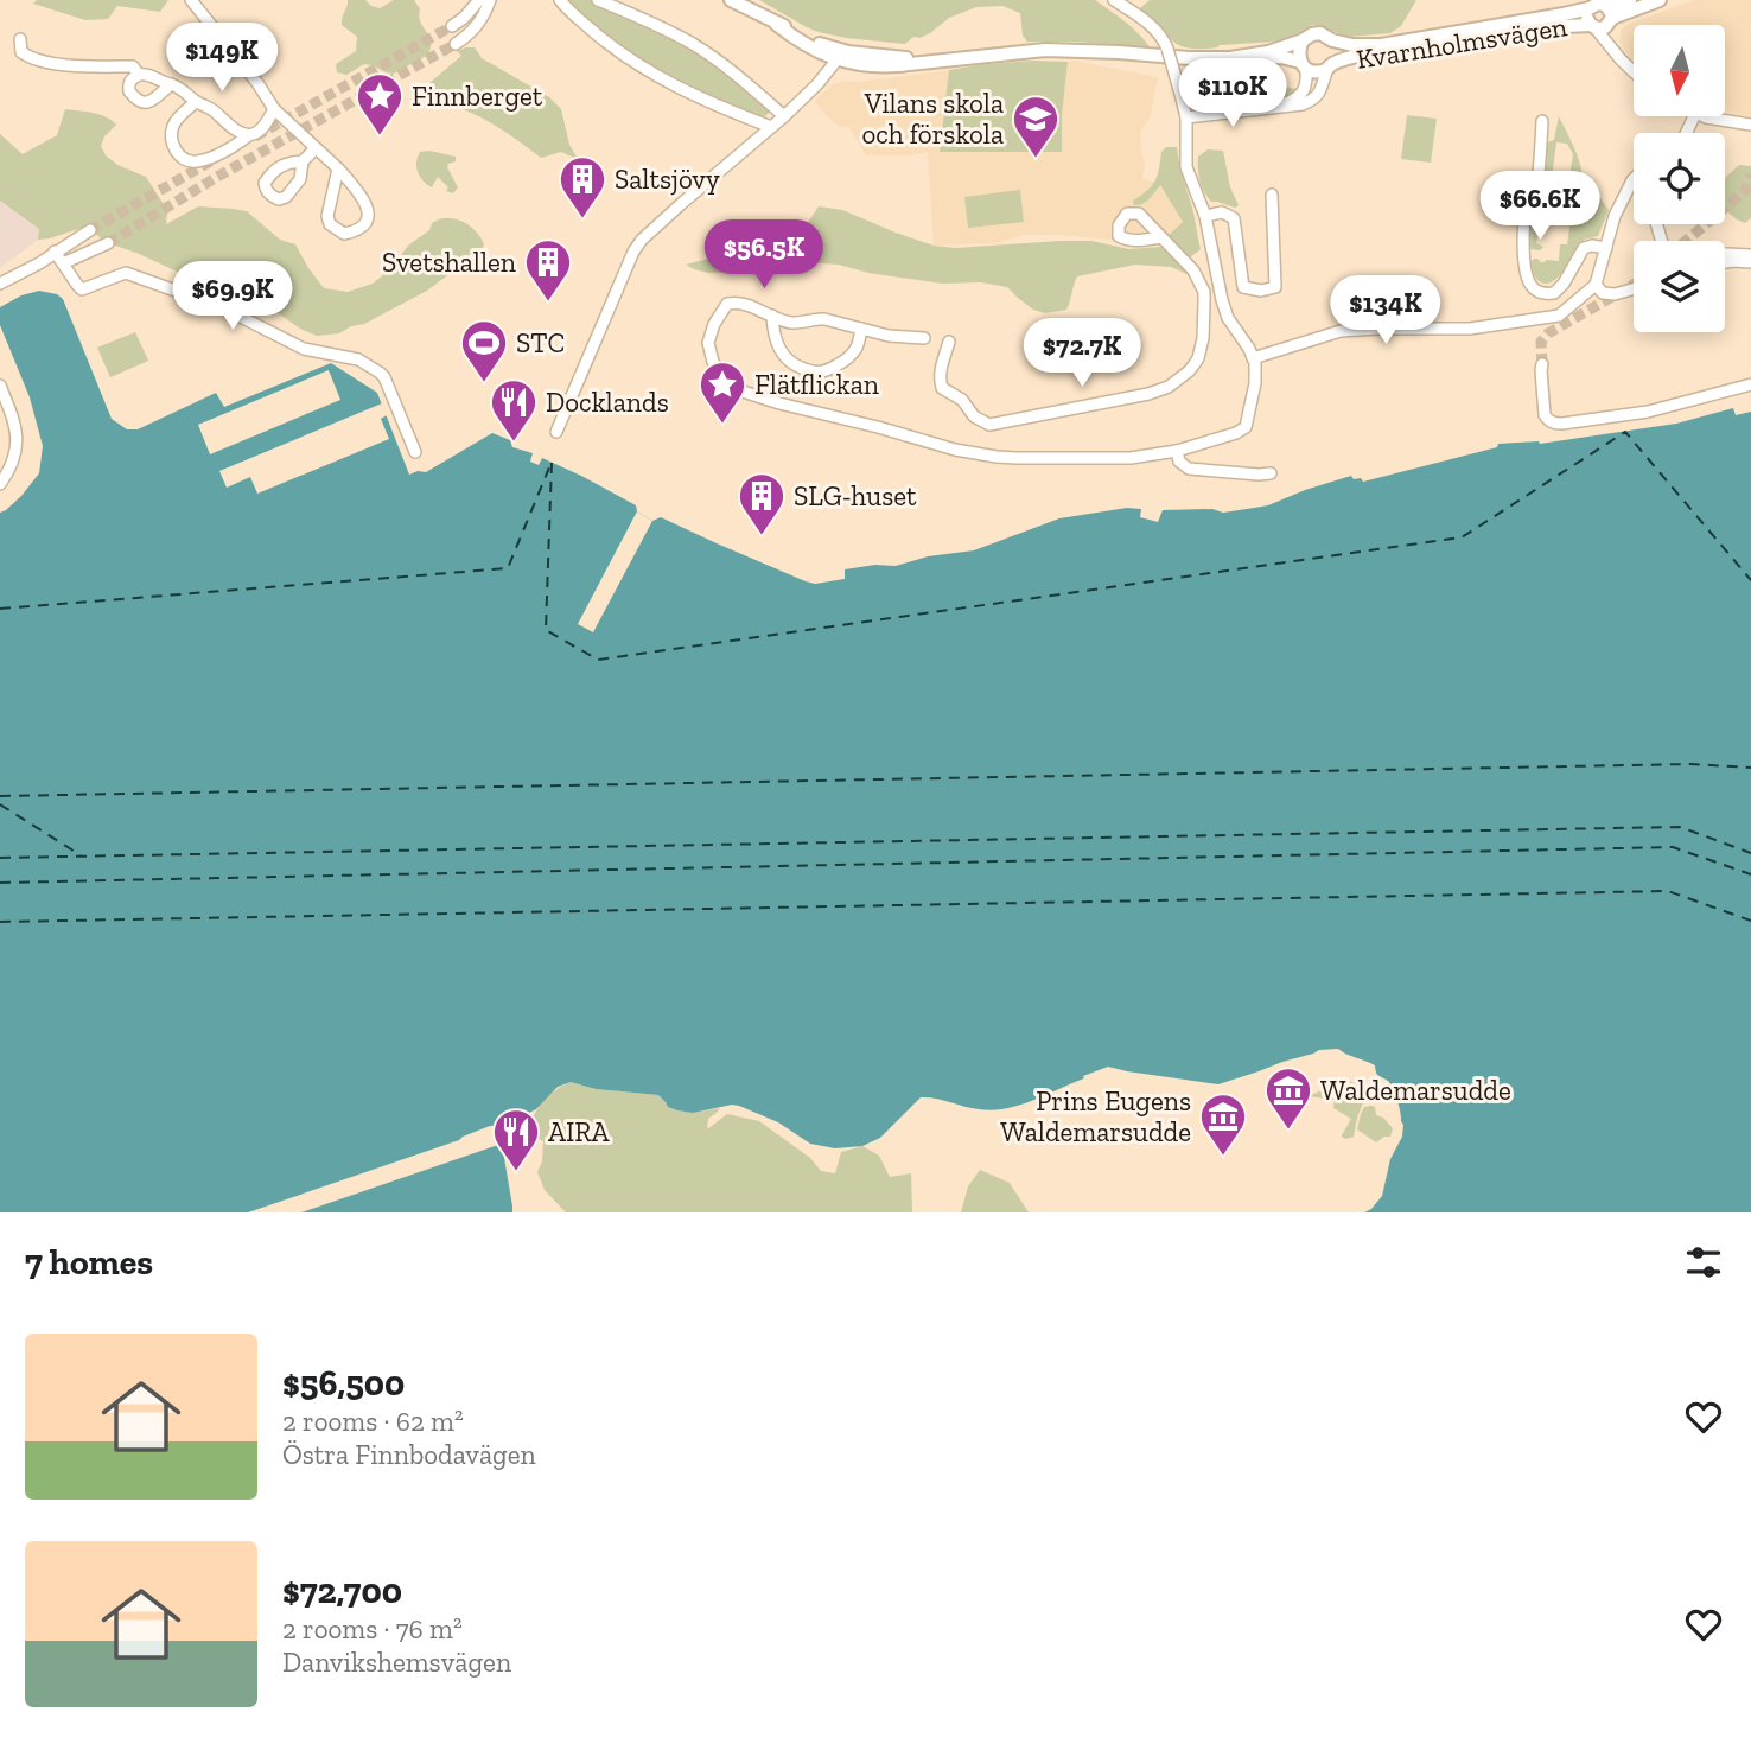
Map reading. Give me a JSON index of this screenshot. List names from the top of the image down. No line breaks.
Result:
{"streets":{"street":["Kvarnholmsvägen"]},"places":{"place":["Finnberget","Flätflickan"],"school or university":["Vilans skola och förskola"],"building":["Saltsjövy","Svetshallen","SLG-huset"],"sports":["STC"],"restaurant":["Docklands","AIRA"],"museum":["Waldemarsudde","Prins Eugens Waldemarsudde"]},"north":"bottom","page":{"price":["$149K","$110K","$66.6K","$56.5K","$69.9K","$134K","$72.7K"],"heading":"7 homes","list":[{"name":"$56,500","note":"2 rooms · 62 m² · Östra Finnbodavägen"},{"name":"$72,700","note":"2 rooms · 76 m² · Danvikshemsvägen"}]}}
